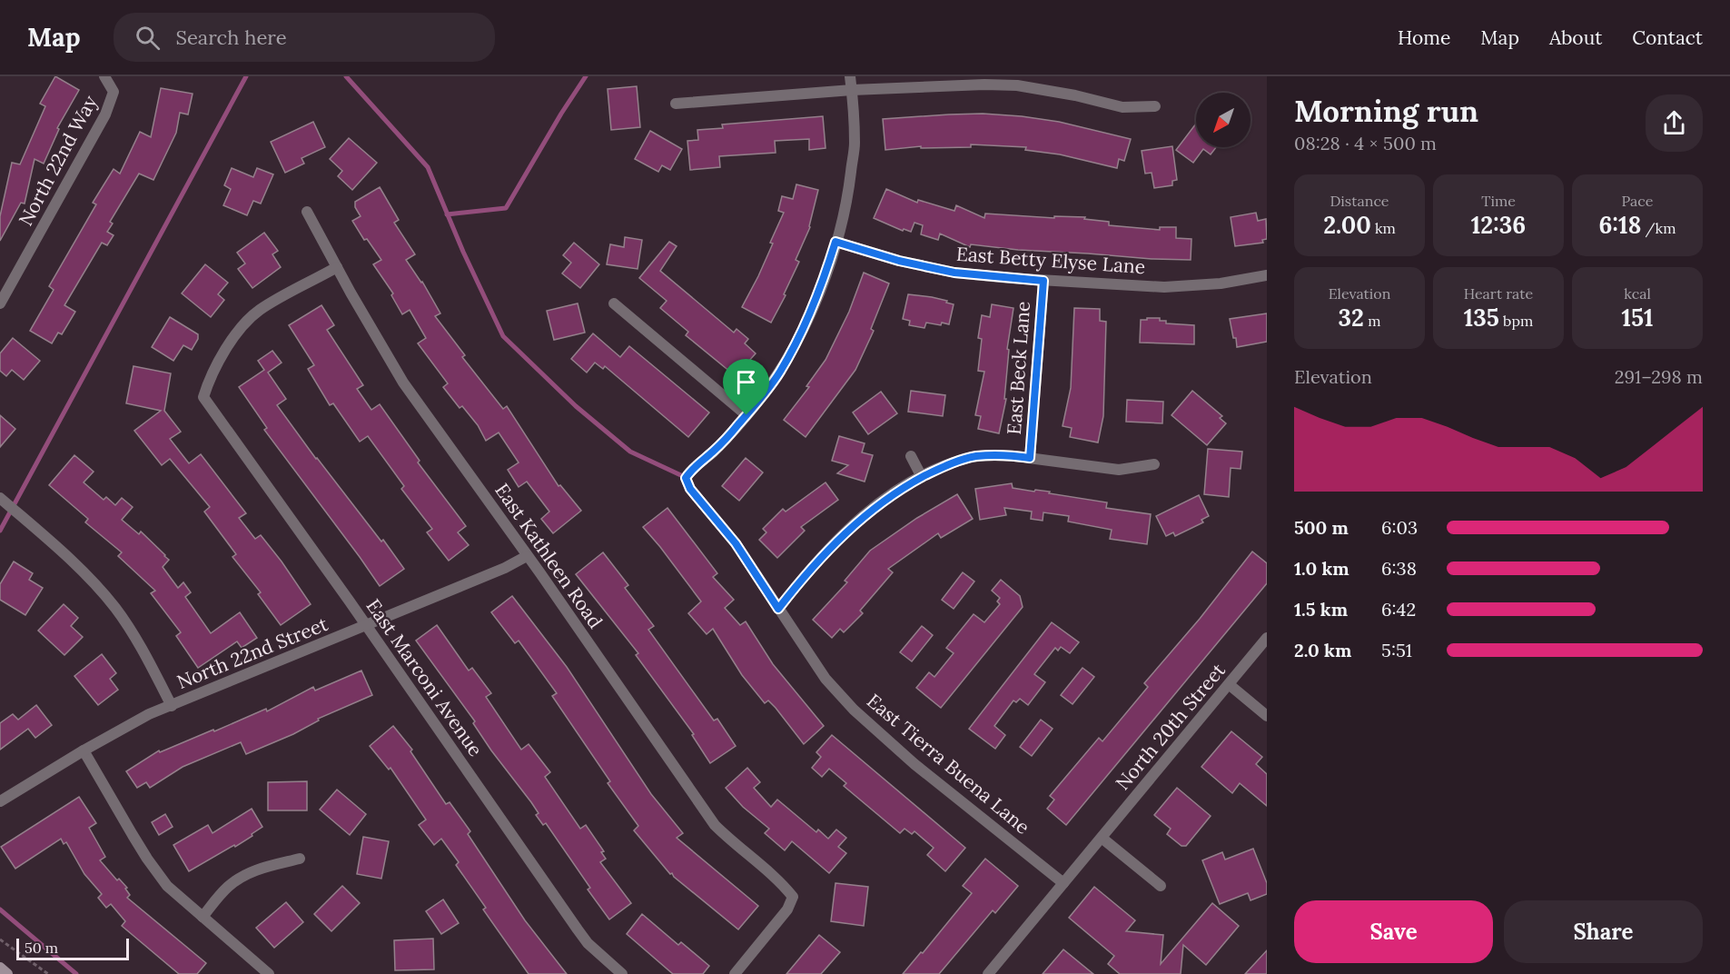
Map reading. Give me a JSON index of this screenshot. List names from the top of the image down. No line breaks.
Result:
{"streets":{"street":["North 22nd Way","East Betty Elyse Lane","East Beck Lane","East Kathleen Road","North 22nd Street","East Marconi Avenue","North 20th Street","East Tierra Buena Lane"]},"crossings":[["East Betty Elyse Lane","East Beck Lane"],["East Kathleen Road","North 22nd Street"],["East Kathleen Road","East Marconi Avenue"],["North 22nd Street","East Marconi Avenue"],["North 20th Street","East Tierra Buena Lane"]],"scale_bar":"50 m","north":"bottom left","page":{"header":"Map","search":"Search here","nav":["Home","Map","About","Contact"],"heading":["Morning run","08:28 · 4 × 500 m"],"stats":[["Distance","2.00 km"],["Time","12:36"],["Pace","6:18 /km"],["Elevation","32 m"],["Heart rate","135 bpm"],["kcal","151"]],"chart":["Elevation","291–298 m"],"list":[{"name":"500 m","note":"6:03"},{"name":"1.0 km","note":"6:38"},{"name":"1.5 km","note":"6:42"},{"name":"2.0 km","note":"5:51"}],"buttons":["Save","Share"],"scale":"50 m"}}
